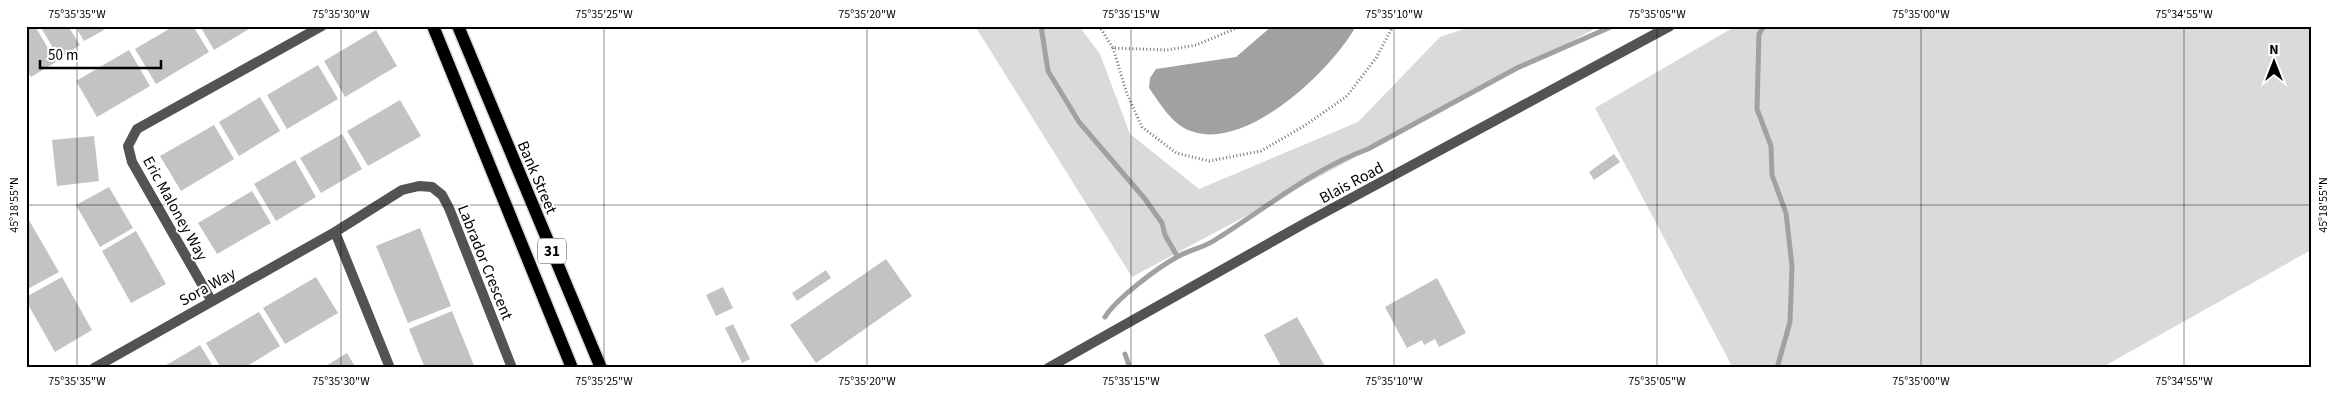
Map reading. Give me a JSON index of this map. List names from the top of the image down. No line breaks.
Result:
{"streets":{"main road":["Bank Street","31"],"street":["Blais Road","Eric Maloney Way","Labrador Crescent","Sora Way"]},"crossings":[["Eric Maloney Way","Sora Way"],["Labrador Crescent","Sora Way"]],"scale_bar":"50 m","north":"top","coordinates":["75°35'35\"W","75°35'30\"W","75°35'25\"W","75°35'20\"W","75°35'15\"W","75°35'10\"W","75°35'05\"W","75°35'00\"W","75°34'55\"W","45°18'55\"N"]}
